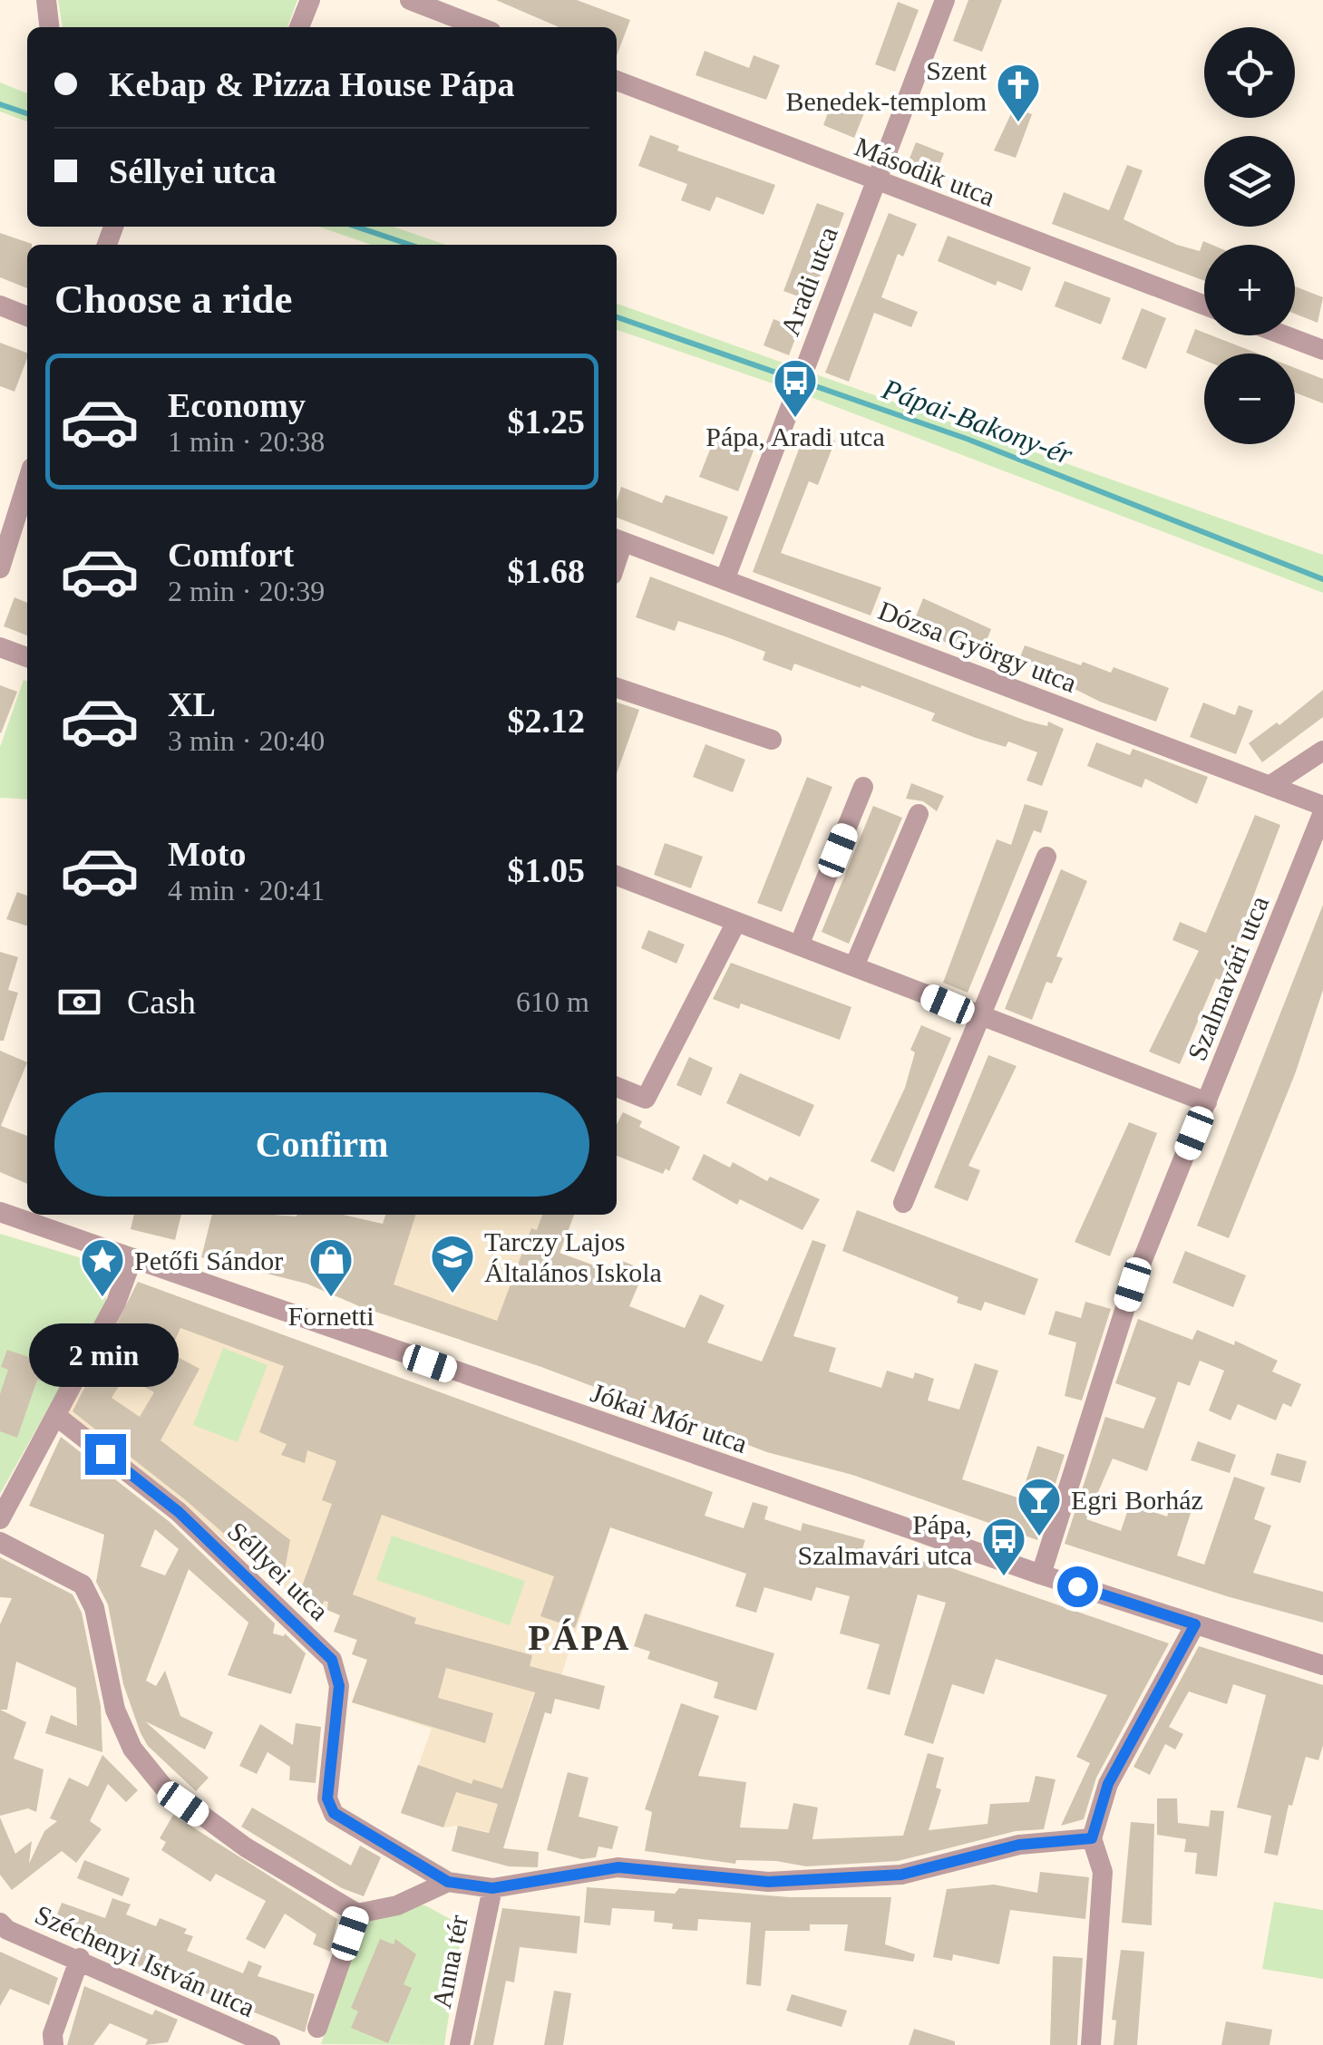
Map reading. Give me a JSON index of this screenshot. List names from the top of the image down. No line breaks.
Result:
{"streets":{"street":["Második utca","Aradi utca","Dózsa György utca","Szalmavári utca","Jókai Mór utca","Séllyei utca","Széchenyi István utca","Anna tér"]},"crossings":[["Második utca","Aradi utca"],["Aradi utca","Dózsa György utca"],["Dózsa György utca","Szalmavári utca"],["Szalmavári utca","Jókai Mór utca"],["Séllyei utca","Anna tér"]],"districts":["PÁPA"],"water":["Pápai-Bakony-ér"],"places":{"church":["Szent Benedek-templom"],"bus stop":["Pápa, Aradi utca","Pápa, Szalmavári utca"],"school or university":["Tarczy Lajos Általános Iskola"],"place":["Petőfi Sándor"],"shop":["Fornetti"],"bar":["Egri Borház"]},"page":{"map_buttons":["+","−"],"banner":["Kebap & Pizza House Pápa","Séllyei utca"],"heading":"Choose a ride","list":[{"name":"Economy","note":"1 min · 20:38","value":"$1.25"},{"name":"Comfort","note":"2 min · 20:39","value":"$1.68"},{"name":"XL","note":"3 min · 20:40","value":"$2.12"},{"name":"Moto","note":"4 min · 20:41","value":"$1.05"}],"pay":["Cash","610 m"],"buttons":"Confirm","bubble":"2 min"}}
